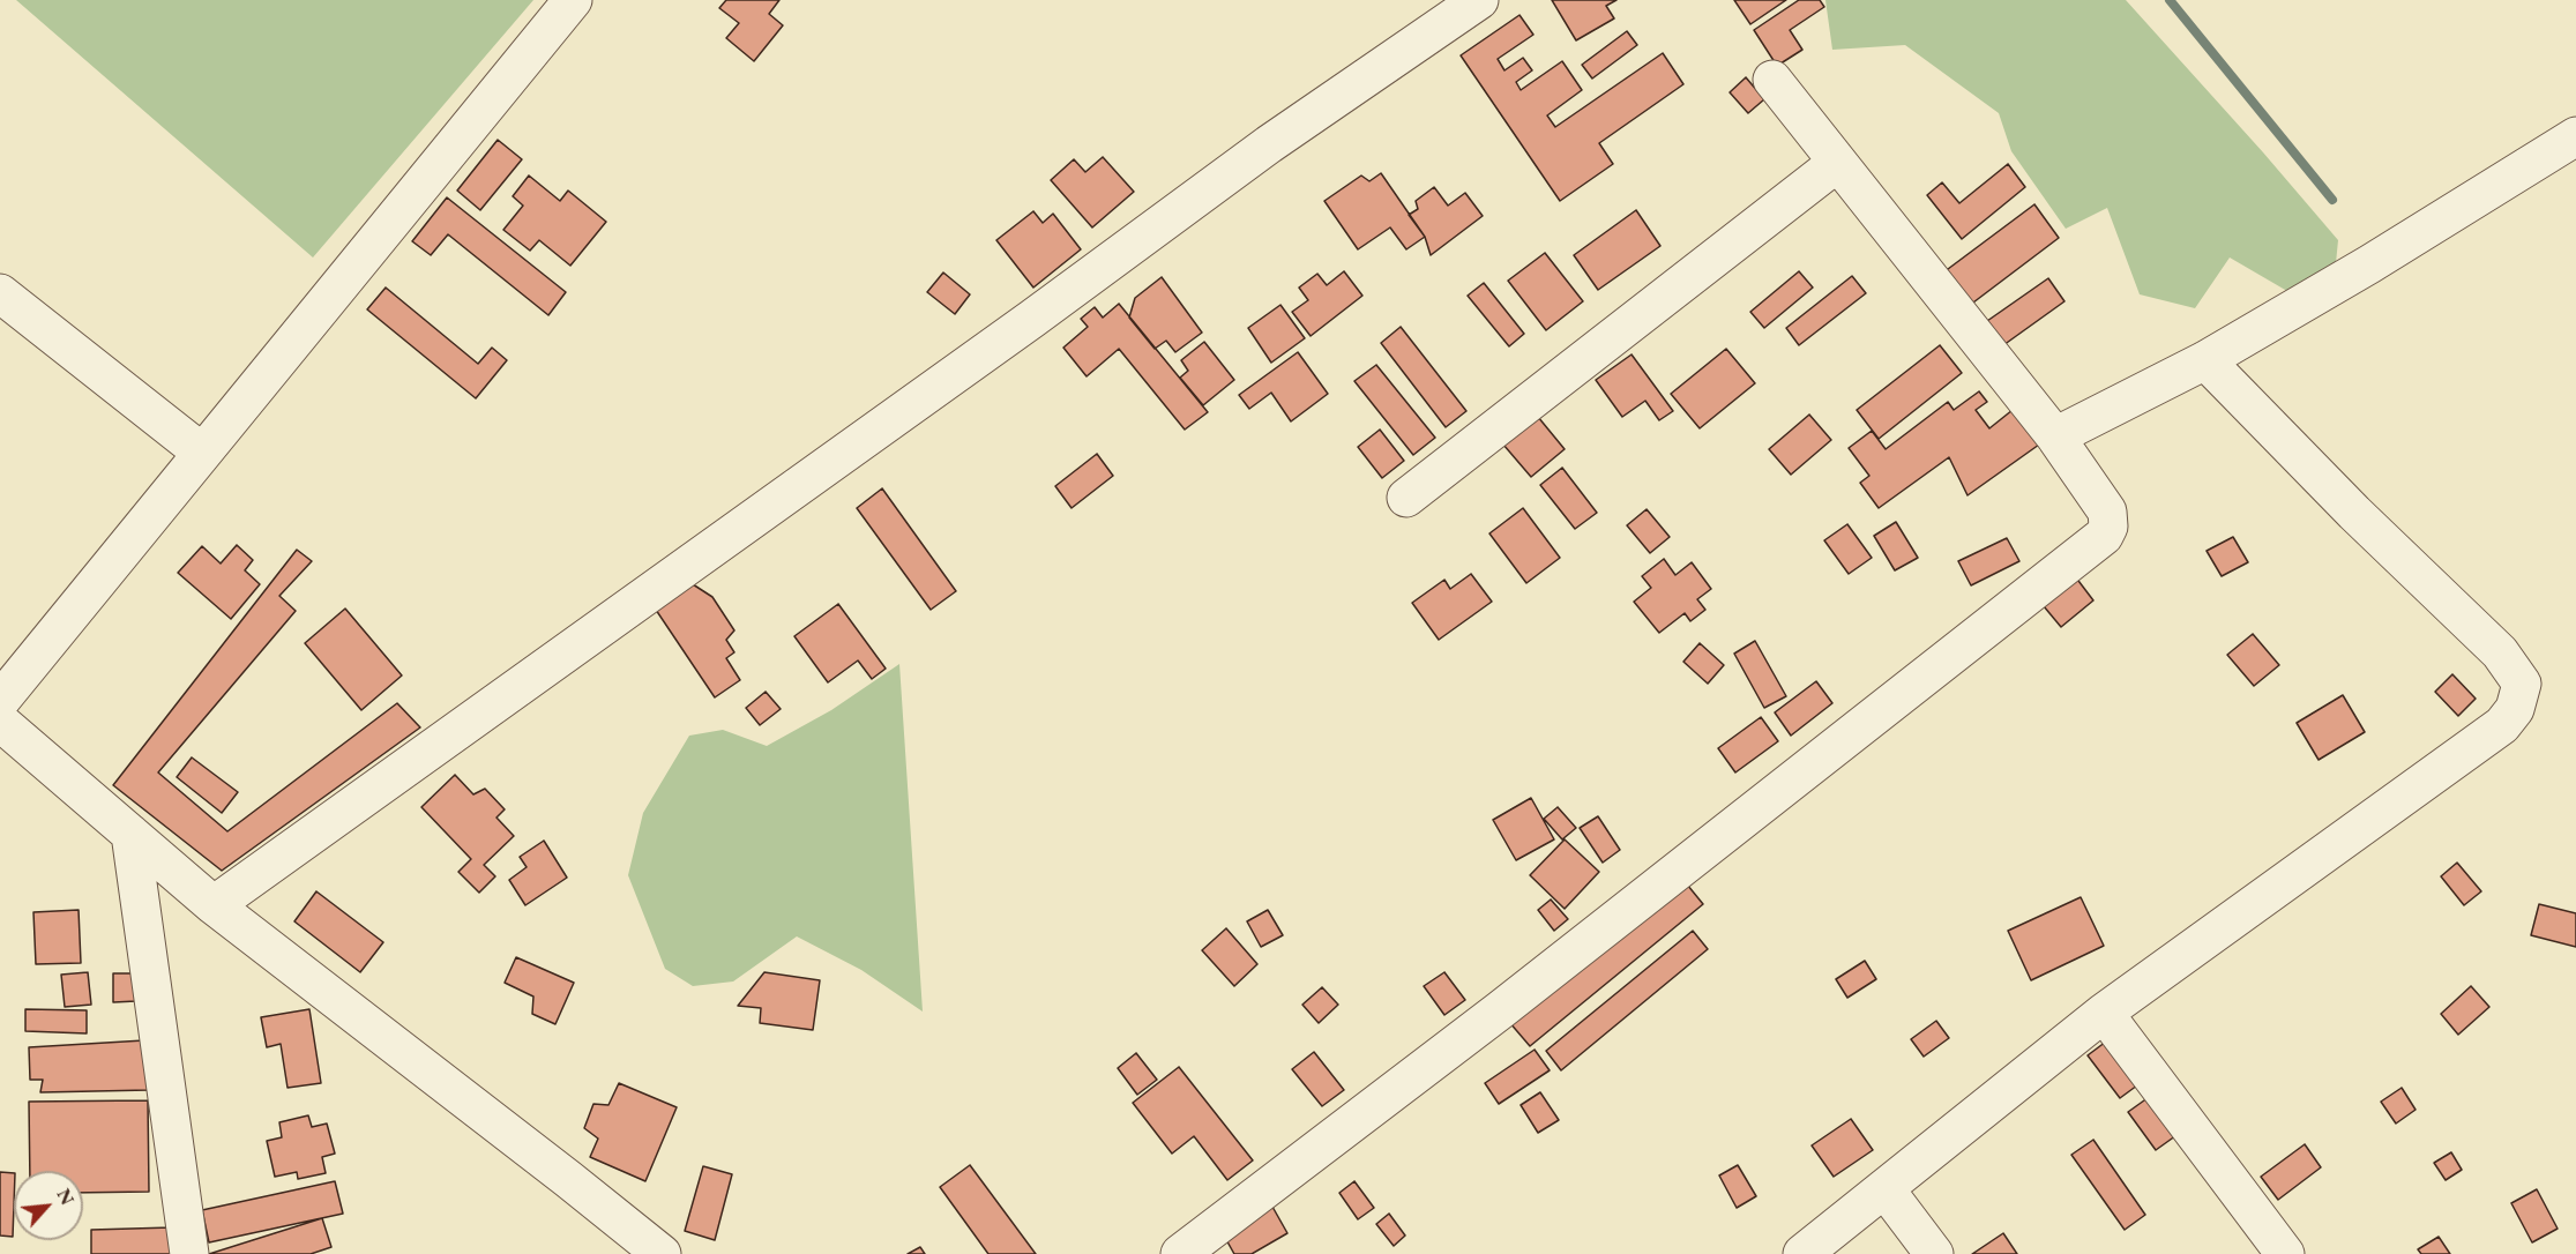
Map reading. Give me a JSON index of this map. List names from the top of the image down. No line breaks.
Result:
{"north":"top right"}
